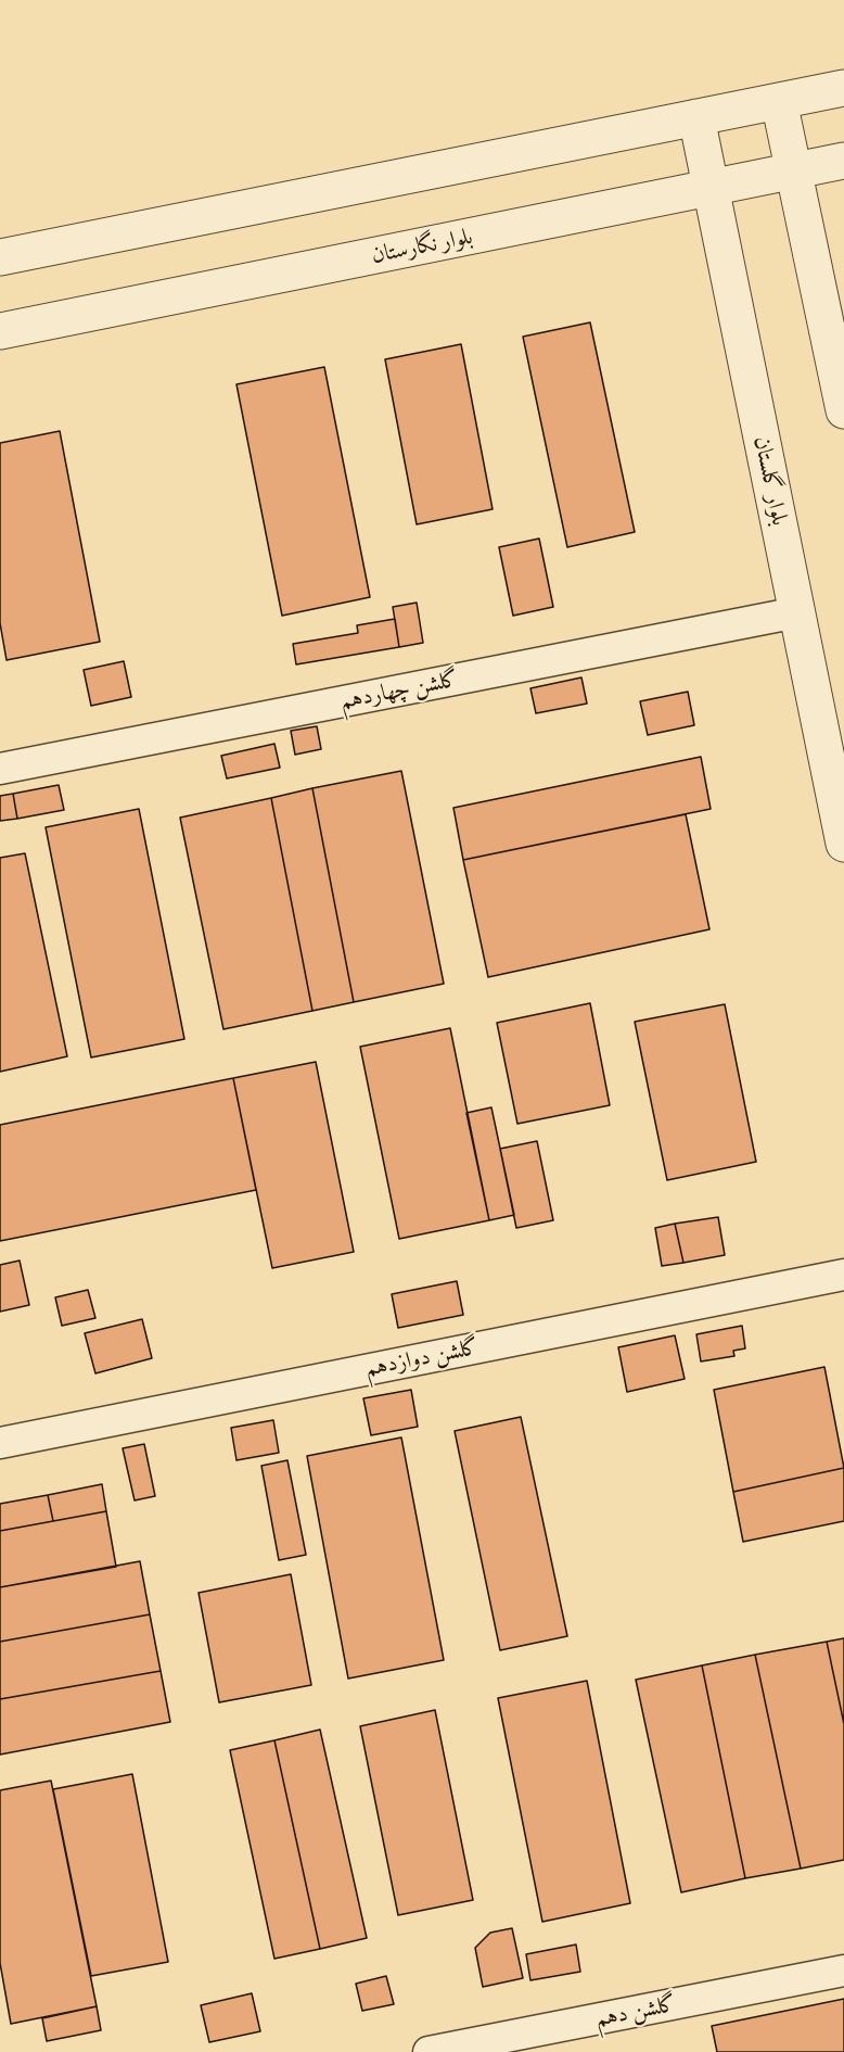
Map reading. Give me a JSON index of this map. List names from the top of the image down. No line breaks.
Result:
{"streets":{"street":["بلوار نگارستان","بلوار گلستان","گلشن چهاردهم","گلشن دوازدهم","گلشن دهم"]},"crossings":[["بلوار نگارستان","بلوار گلستان"],["بلوار گلستان","گلشن چهاردهم"]]}
